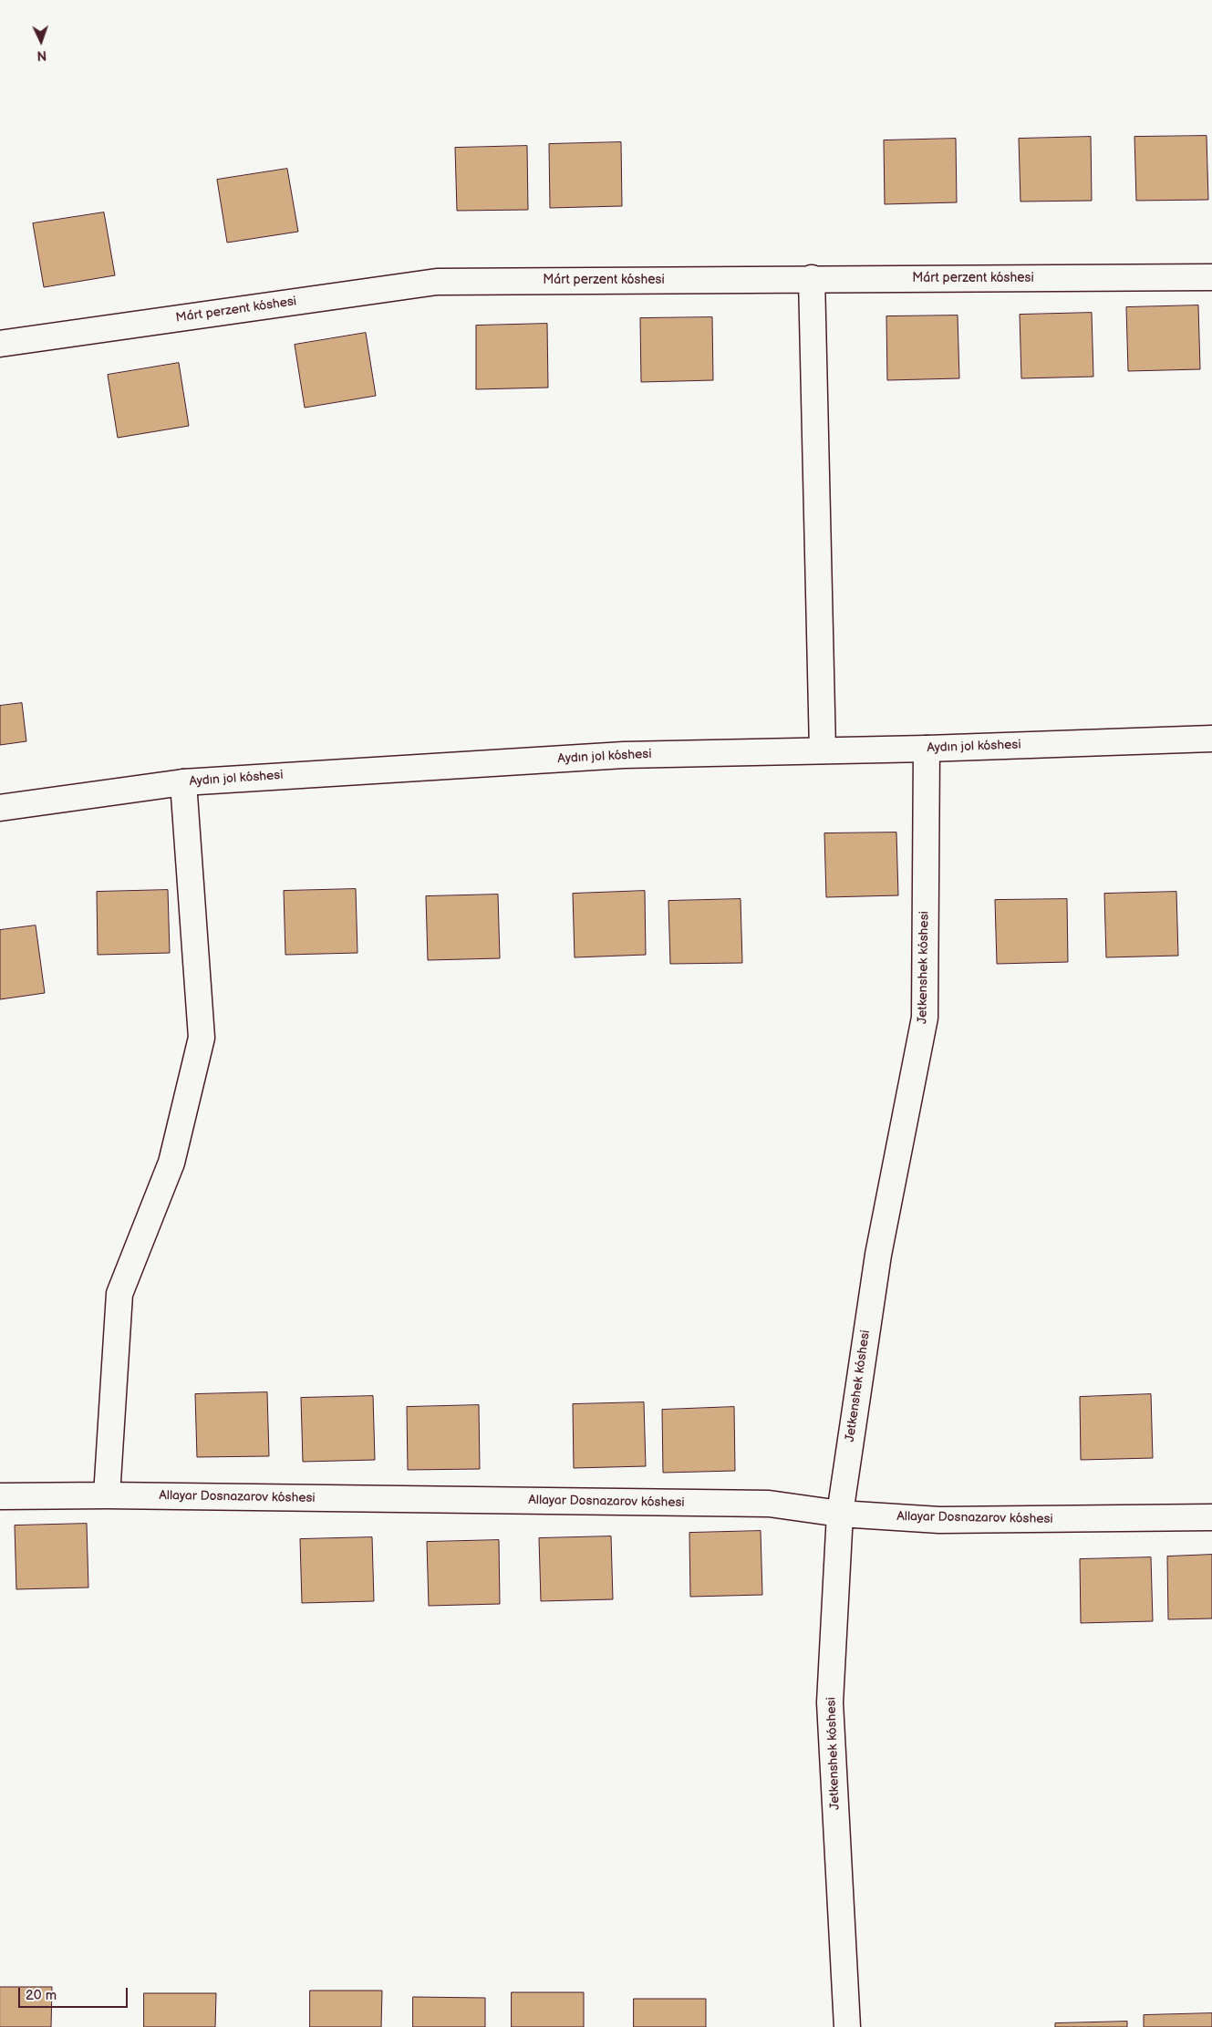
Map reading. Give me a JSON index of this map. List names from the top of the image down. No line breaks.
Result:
{"streets":{"street":["Márt perzent kóshesi","Aydın jol kóshesi","Jetkenshek kóshesi","Allayar Dosnazarov kóshesi"]},"crossings":[["Aydın jol kóshesi","Jetkenshek kóshesi"],["Jetkenshek kóshesi","Allayar Dosnazarov kóshesi"]],"scale_bar":"20 m","north":"bottom"}
